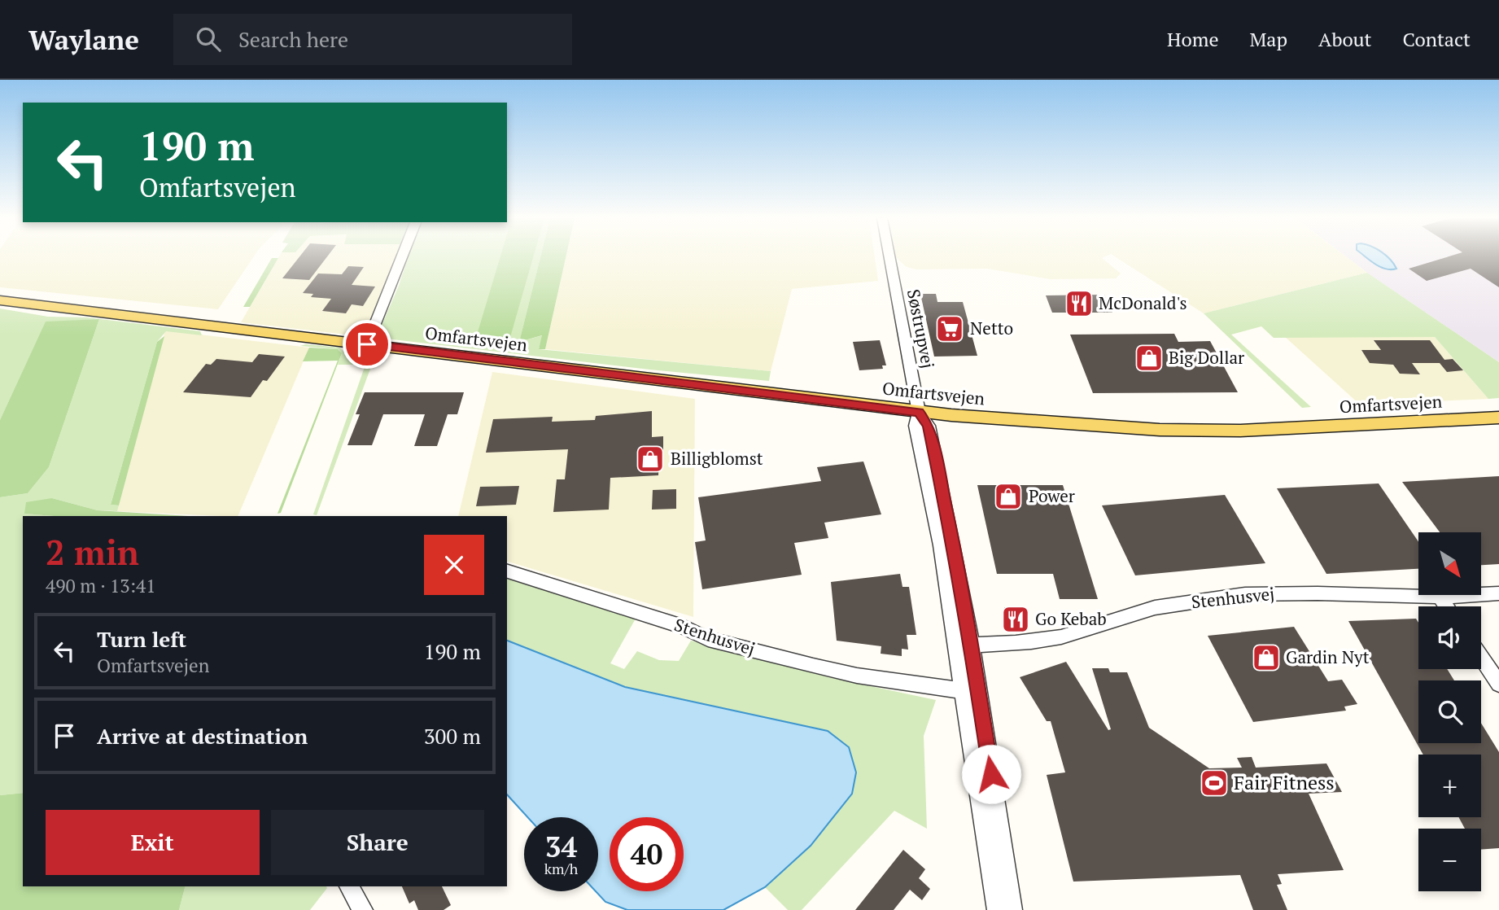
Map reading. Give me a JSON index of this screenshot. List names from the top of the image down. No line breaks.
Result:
{"streets":{"main road":["Omfartsvejen"],"street":["Søstrupvej","Stenhusvej"]},"crossings":[["Søstrupvej","Omfartsvejen"]],"places":{"restaurant":["McDonald's","Go Kebab"],"supermarket":["Netto"],"shop":["Big Dollar","Billigblomst","Power","Gardin Nyt"],"sports":["Fair Fitness"]},"north":"bottom right","page":{"header":"Waylane","search":"Search here","nav":["Home","Map","About","Contact"],"turn":["190 m","Omfartsvejen"],"heading":["2 min","490 m · 13:41"],"map_buttons":["+","−"],"list":[{"name":"Turn left","note":"Omfartsvejen","value":"190 m"},{"name":"Arrive at destination","value":"300 m"}],"buttons":["Exit","Share"],"speed":"34 km/h","limit":"40"}}
